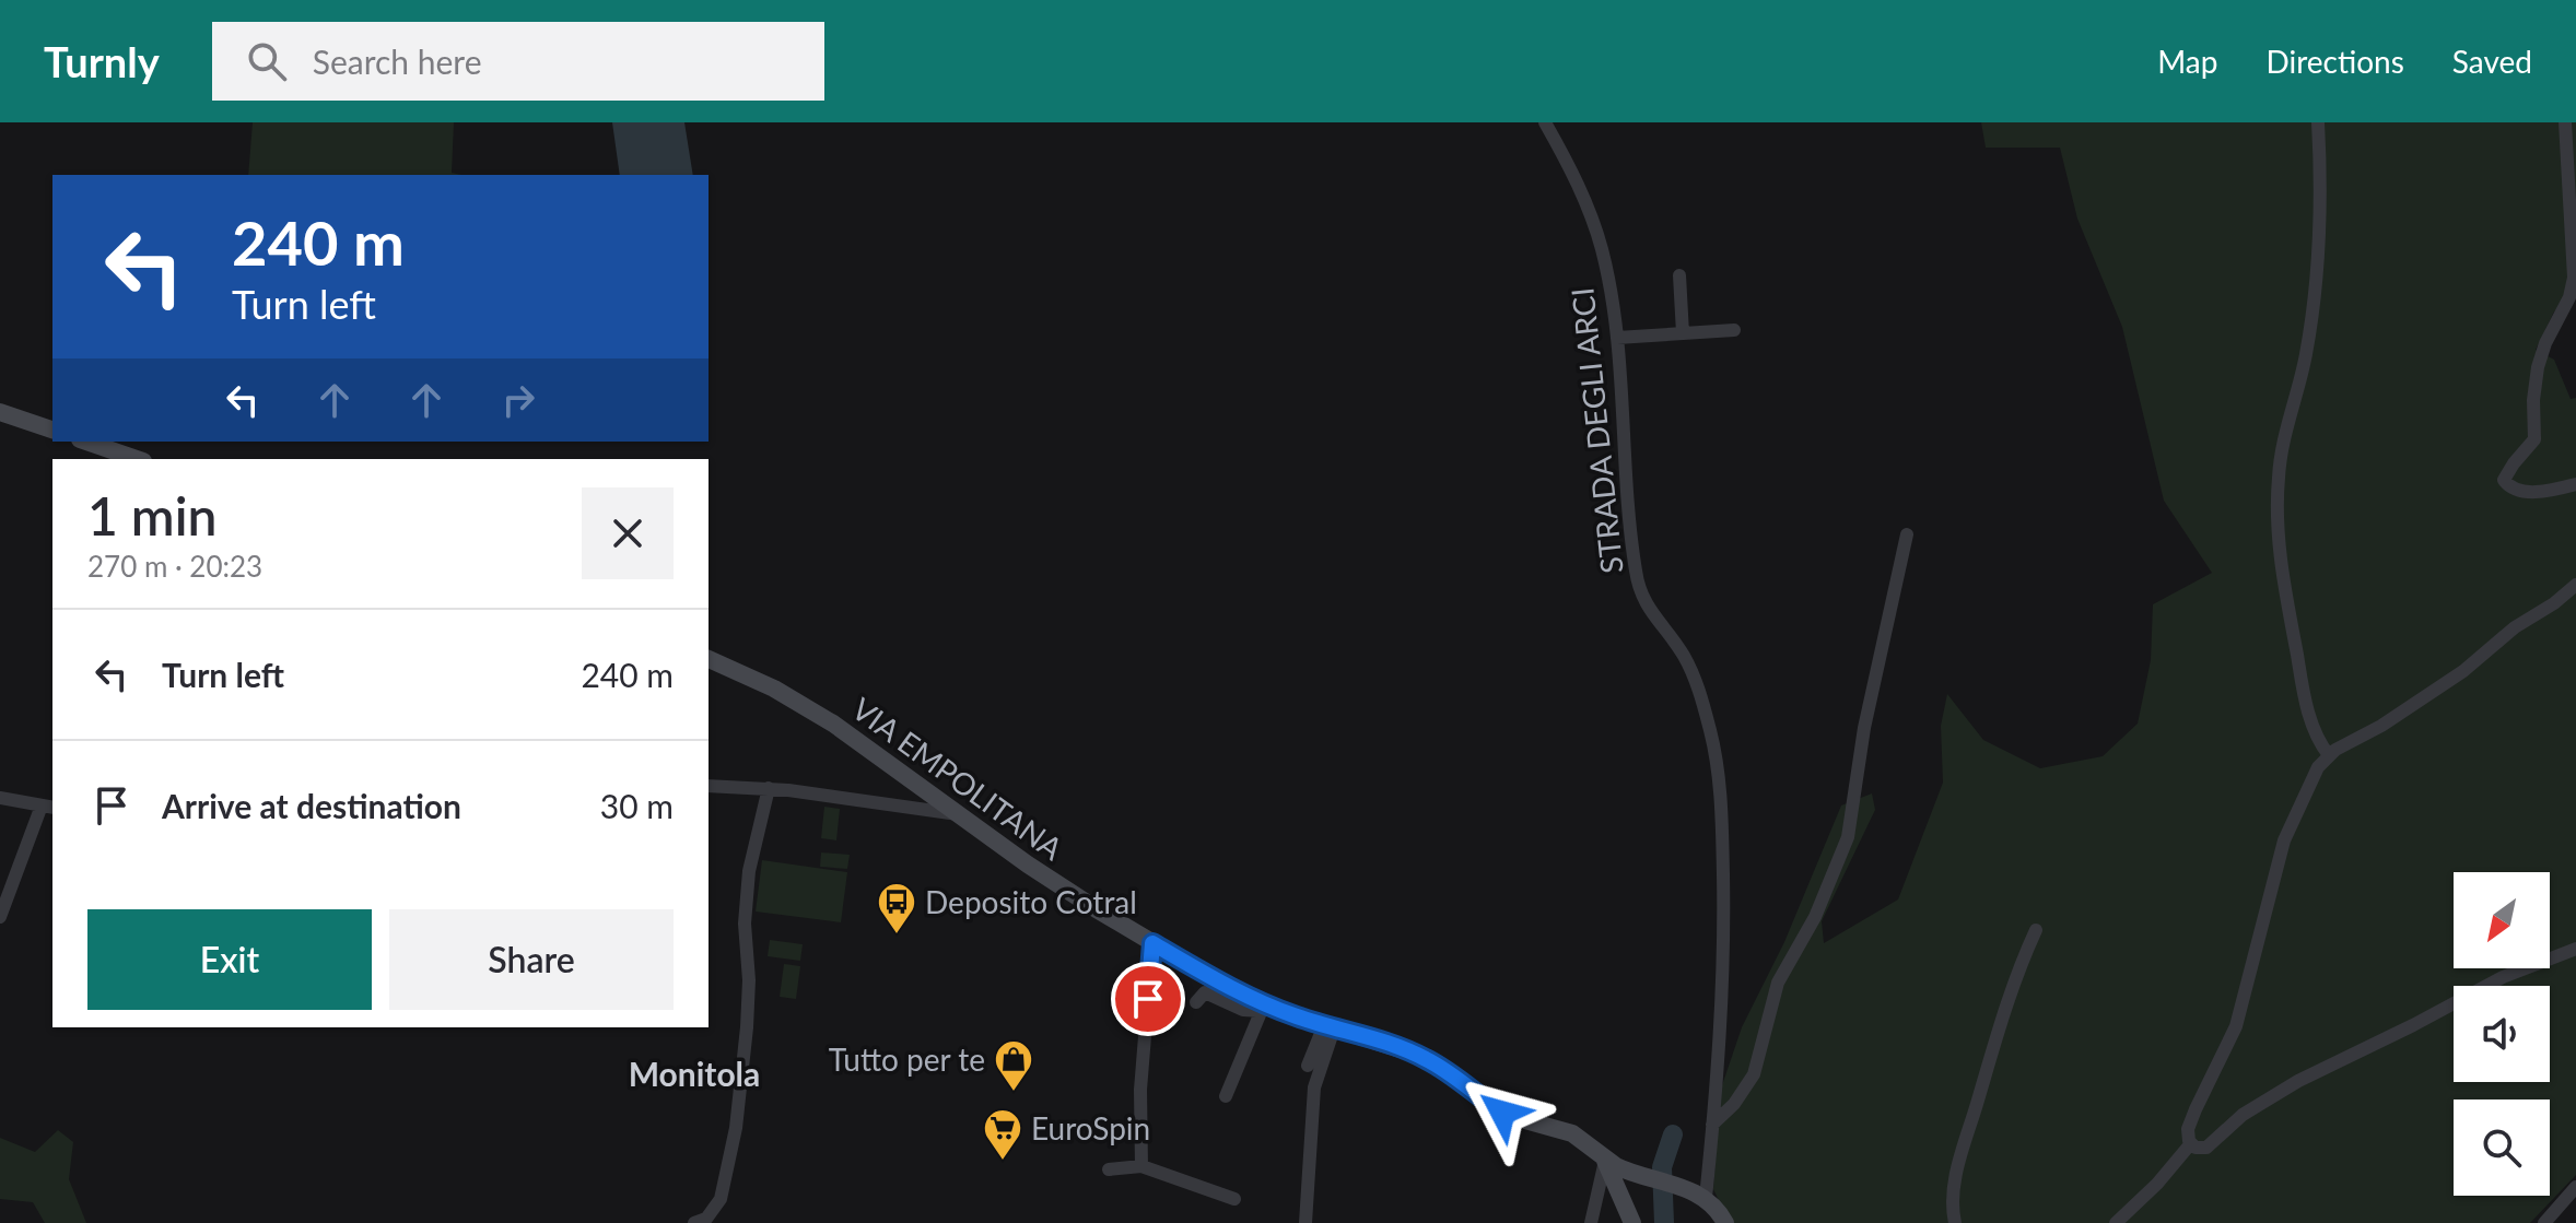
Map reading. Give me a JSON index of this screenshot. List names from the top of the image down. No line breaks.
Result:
{"streets":{"main road":["VIA EMPOLITANA"],"street":["STRADA DEGLI ARCI"]},"crossings":[["STRADA DEGLI ARCI","VIA EMPOLITANA"]],"districts":["Monitola"],"places":{"bus stop":["Deposito Cotral"],"shop":["Tutto per te"],"supermarket":["EuroSpin"]},"north":"bottom left","page":{"header":"Turnly","search":"Search here","nav":["Map","Directions","Saved"],"turn":["240 m","Turn left"],"heading":["1 min","270 m · 20:23"],"list":[{"name":"Turn left","value":"240 m"},{"name":"Arrive at destination","value":"30 m"}],"buttons":["Exit","Share"]}}
